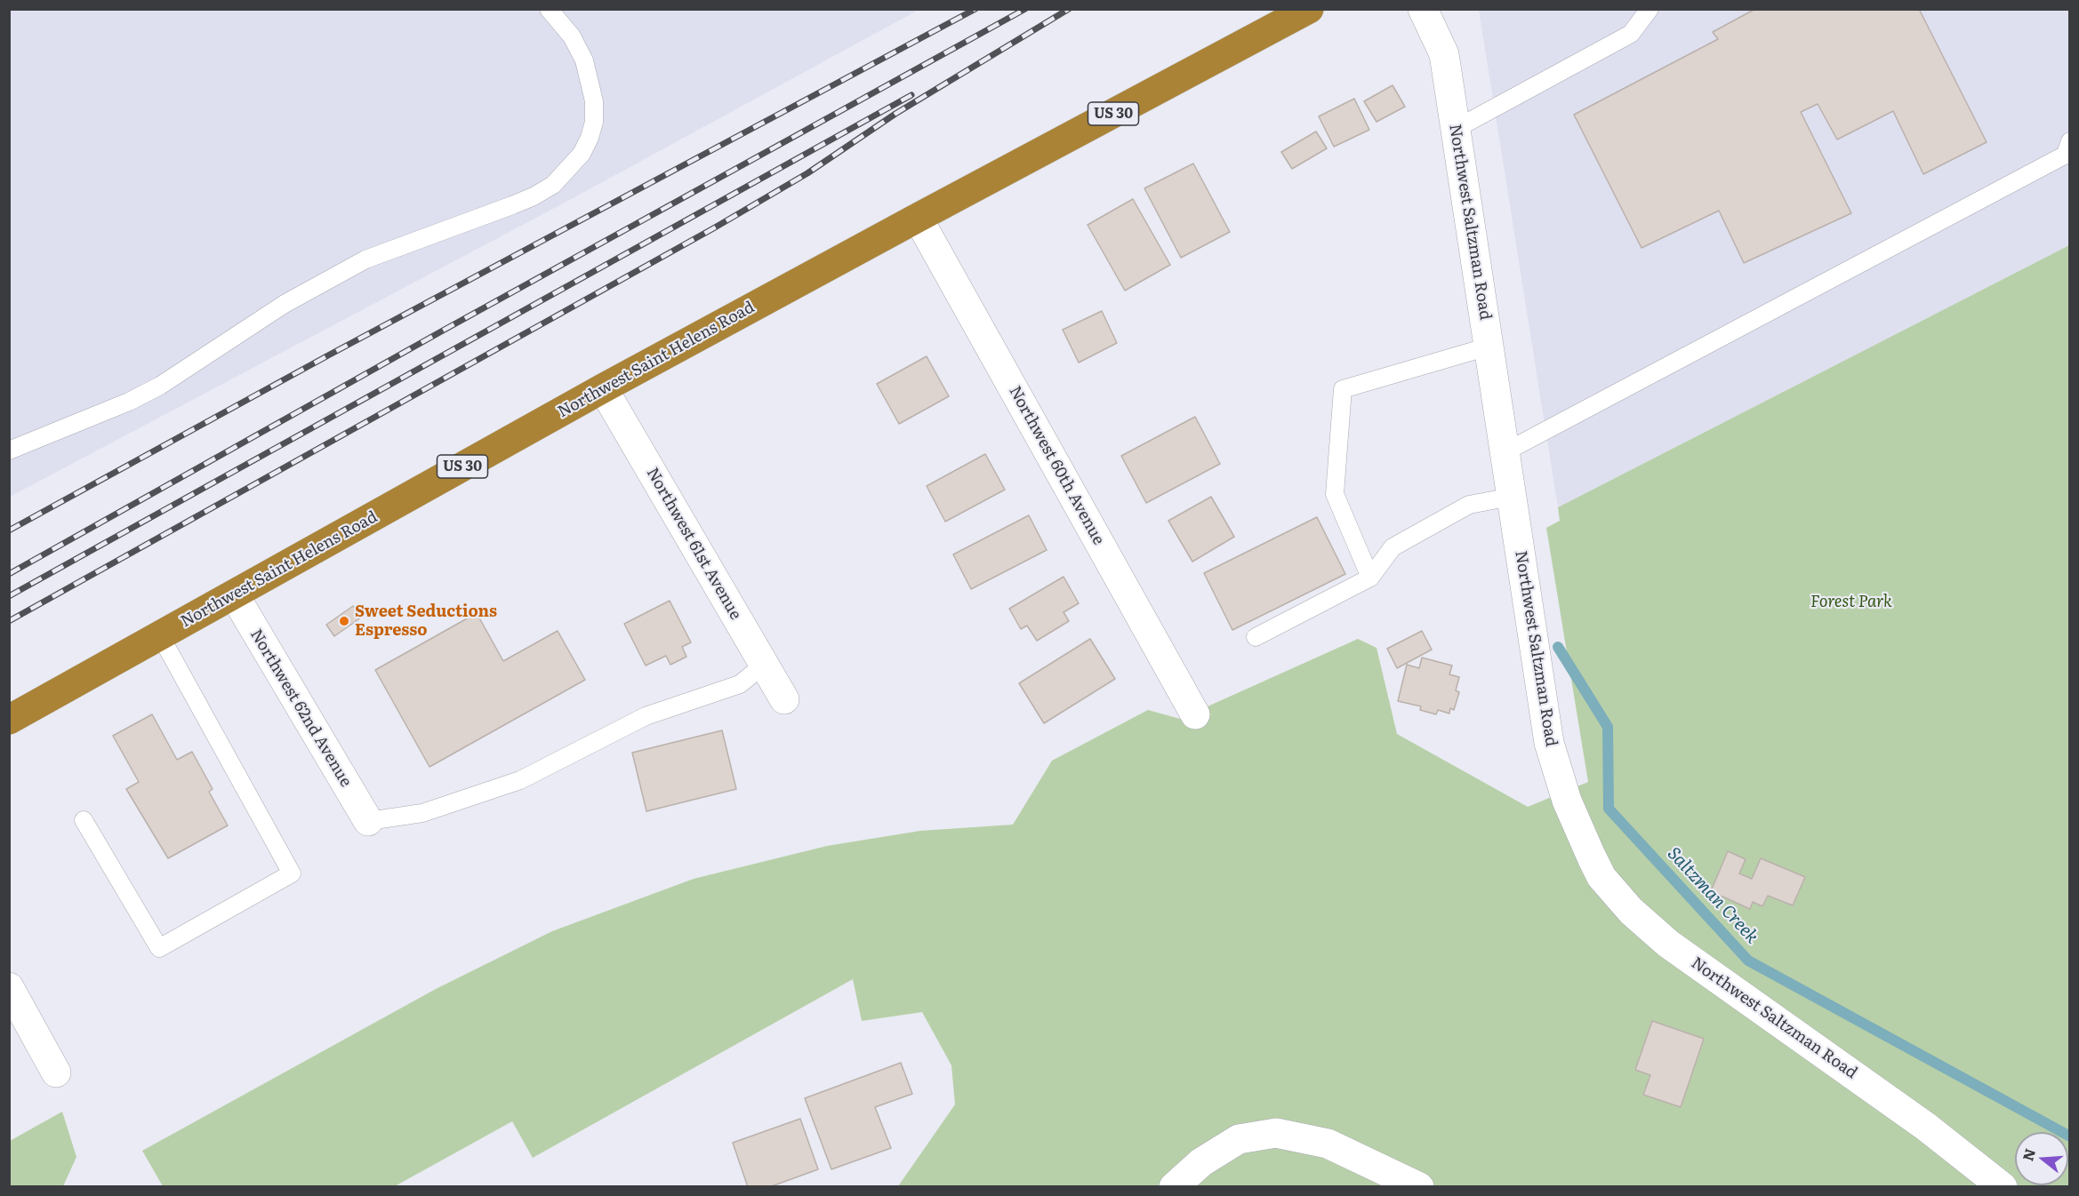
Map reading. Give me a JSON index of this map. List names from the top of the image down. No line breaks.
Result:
{"streets":{"highway":["US 30","Northwest Saint Helens Road"],"street":["Northwest Saltzman Road","Northwest 60th Avenue","Northwest 61st Avenue","Northwest 62nd Avenue"]},"crossings":[["Northwest Saint Helens Road","Northwest 60th Avenue"],["Northwest Saint Helens Road","Northwest 61st Avenue"],["Northwest Saint Helens Road","Northwest 62nd Avenue"]],"water":["Saltzman Creek"],"parks":["Forest Park"],"places":["Sweet Seductions Espresso"],"north":"left"}
